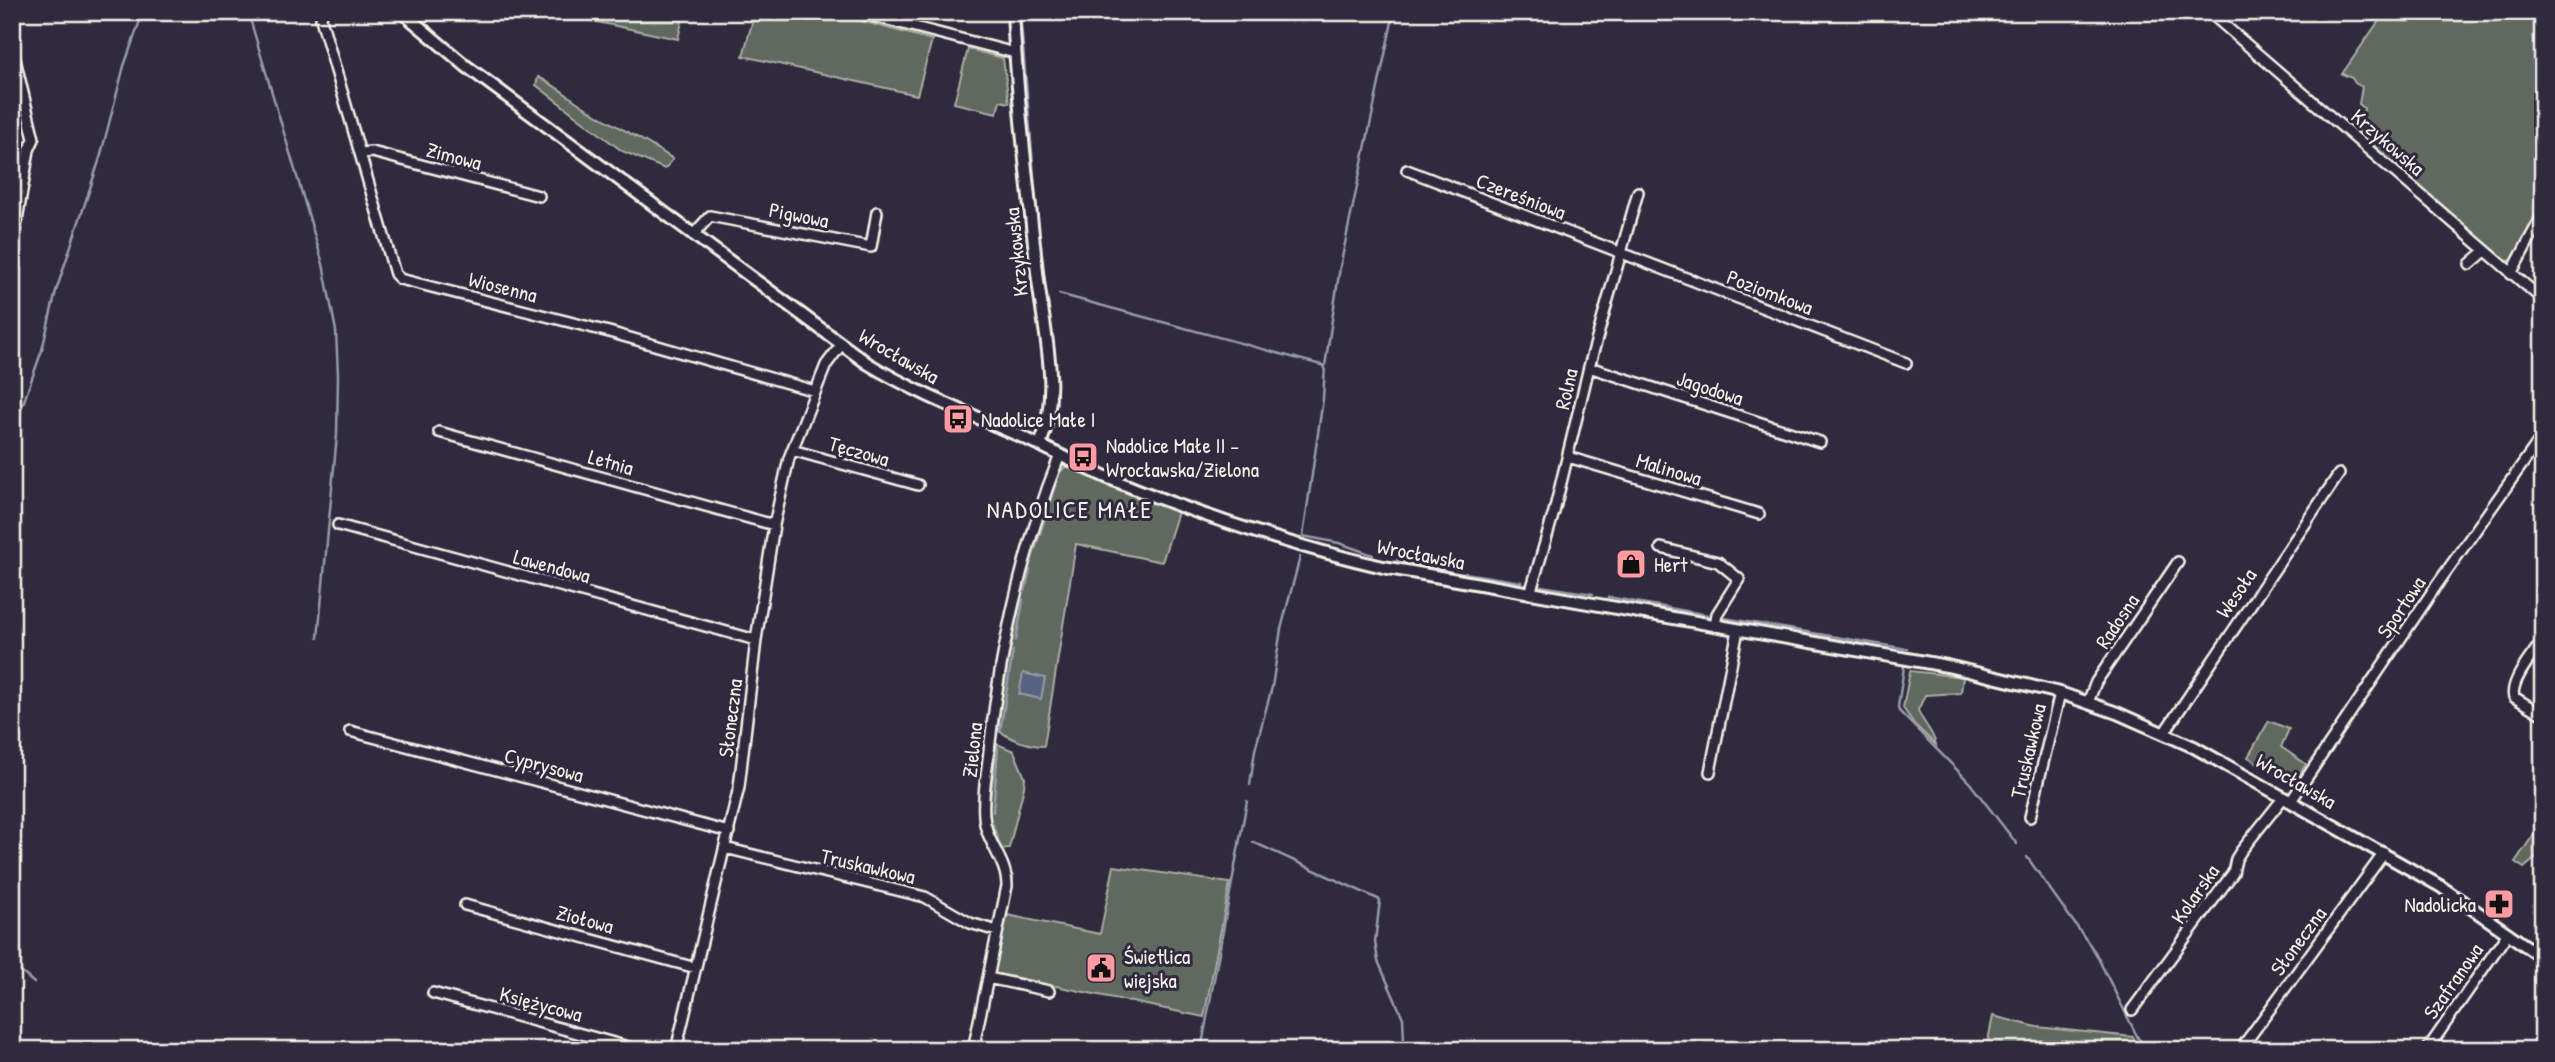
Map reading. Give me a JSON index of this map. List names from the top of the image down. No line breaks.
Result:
{"streets":{"street":["Krzykowska","Zimowa","Czereśniowa","Pigwowa","Wiosenna","Poziomkowa","Wrocławska","Jagodowa","Rolna","Tęczowa","Letnia","Malinowa","Lawendowa","Wesoła","Sportowa","Radosna","Słoneczna","Zielona","Truskawkowa","Cyprysowa","Kolarska","Ziołowa","Szafranowa","Księżycowa"]},"crossings":[["Krzykowska","Wrocławska"],["Zimowa","Wiosenna"],["Czereśniowa","Poziomkowa"],["Czereśniowa","Rolna"],["Pigwowa","Wrocławska"],["Wiosenna","Słoneczna"],["Poziomkowa","Rolna"],["Wrocławska","Rolna"],["Wrocławska","Wesoła"],["Wrocławska","Sportowa"],["Wrocławska","Radosna"],["Wrocławska","Słoneczna"],["Wrocławska","Zielona"],["Wrocławska","Truskawkowa"],["Wrocławska","Kolarska"],["Wrocławska","Szafranowa"],["Jagodowa","Rolna"],["Rolna","Malinowa"],["Tęczowa","Słoneczna"],["Letnia","Słoneczna"],["Lawendowa","Słoneczna"],["Sportowa","Kolarska"],["Słoneczna","Truskawkowa"],["Słoneczna","Cyprysowa"],["Słoneczna","Ziołowa"],["Zielona","Truskawkowa"]],"districts":["NADOLICE MAŁE"],"places":{"bus stop":["Nadolice Małe I","Nadolice Małe II – Wrocławska/Zielona"],"shop":["Hert"],"pharmacy":["Nadolicka"],"public building":["Świetlica wiejska"]}}
